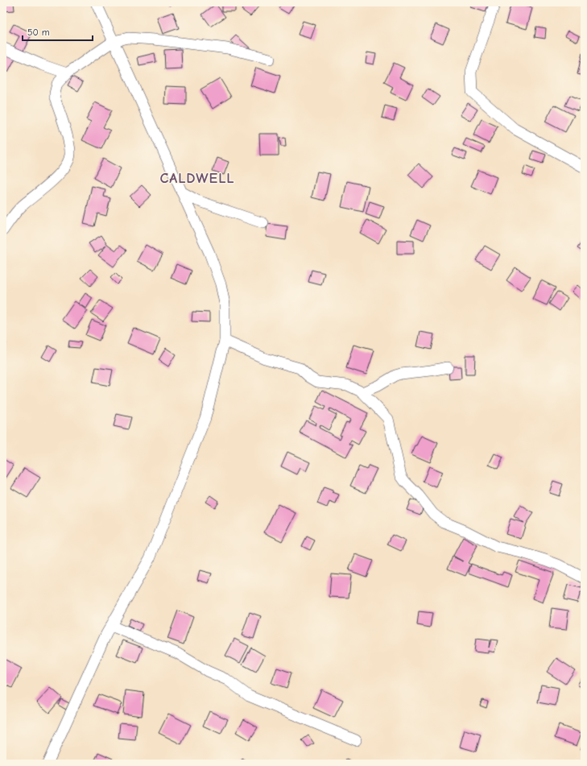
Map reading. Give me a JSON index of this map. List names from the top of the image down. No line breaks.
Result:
{"districts":["CALDWELL"],"scale_bar":"50 m"}
